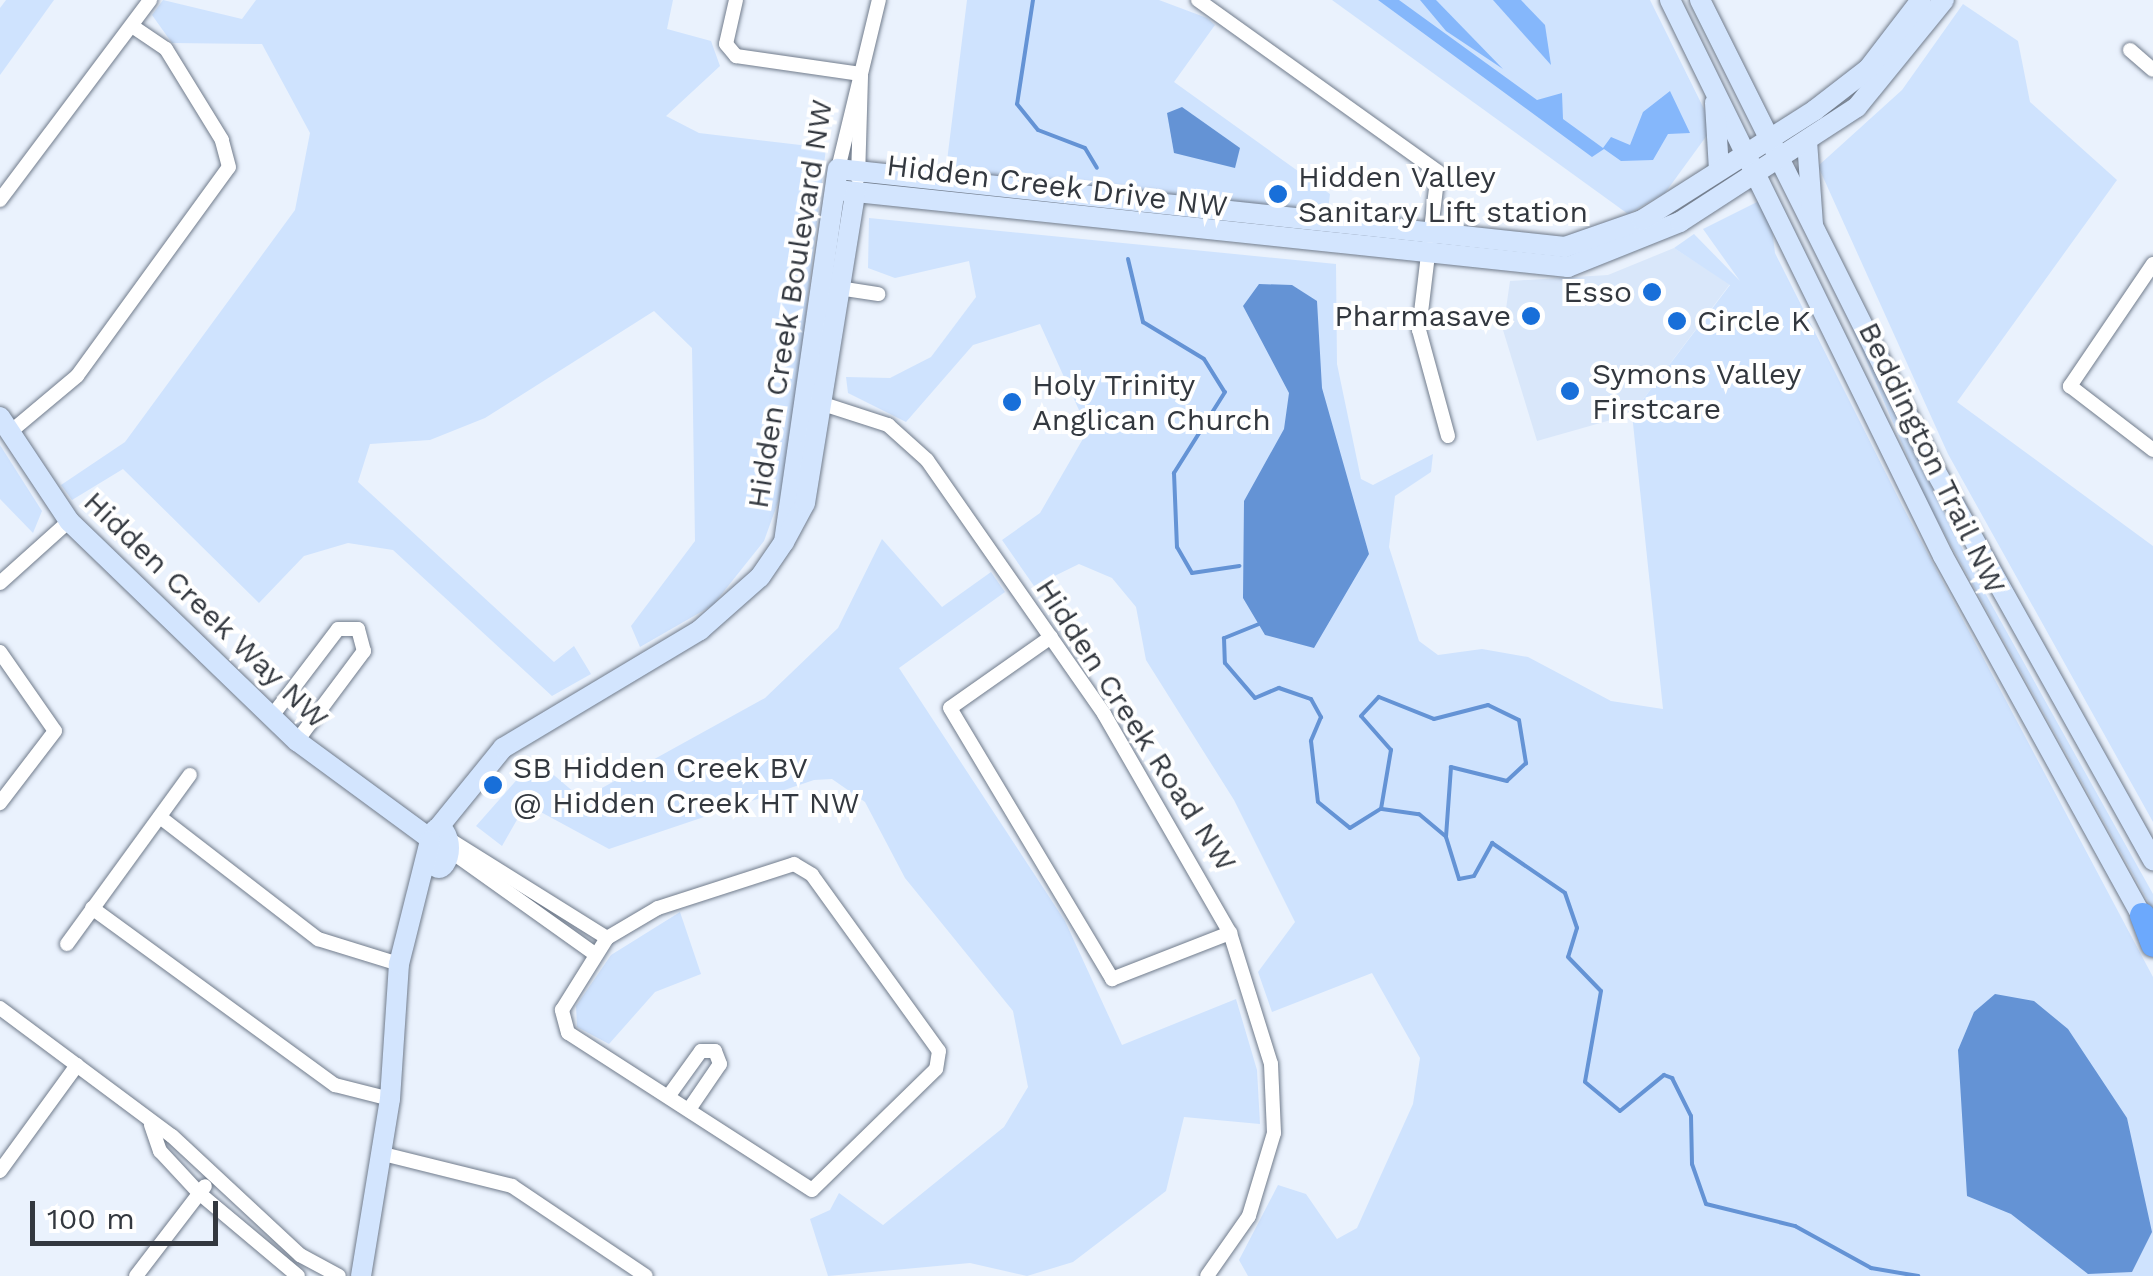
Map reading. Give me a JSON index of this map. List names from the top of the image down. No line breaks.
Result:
{"streets":{"street":["Hidden Creek Drive NW","Hidden Creek Boulevard NW","Beddington Trail NW","Hidden Creek Way NW","Hidden Creek Road NW"]},"crossings":[["Hidden Creek Drive NW","Hidden Creek Boulevard NW"],["Hidden Creek Drive NW","Beddington Trail NW"],["Hidden Creek Boulevard NW","Hidden Creek Way NW"],["Hidden Creek Boulevard NW","Hidden Creek Road NW"]],"places":["Hidden Valley Sanitary Lift station","Esso","Pharmasave","Circle K","Symons Valley Firstcare","Holy Trinity Anglican Church","SB Hidden Creek BV @ Hidden Creek HT NW"],"scale_bar":"100 m"}
